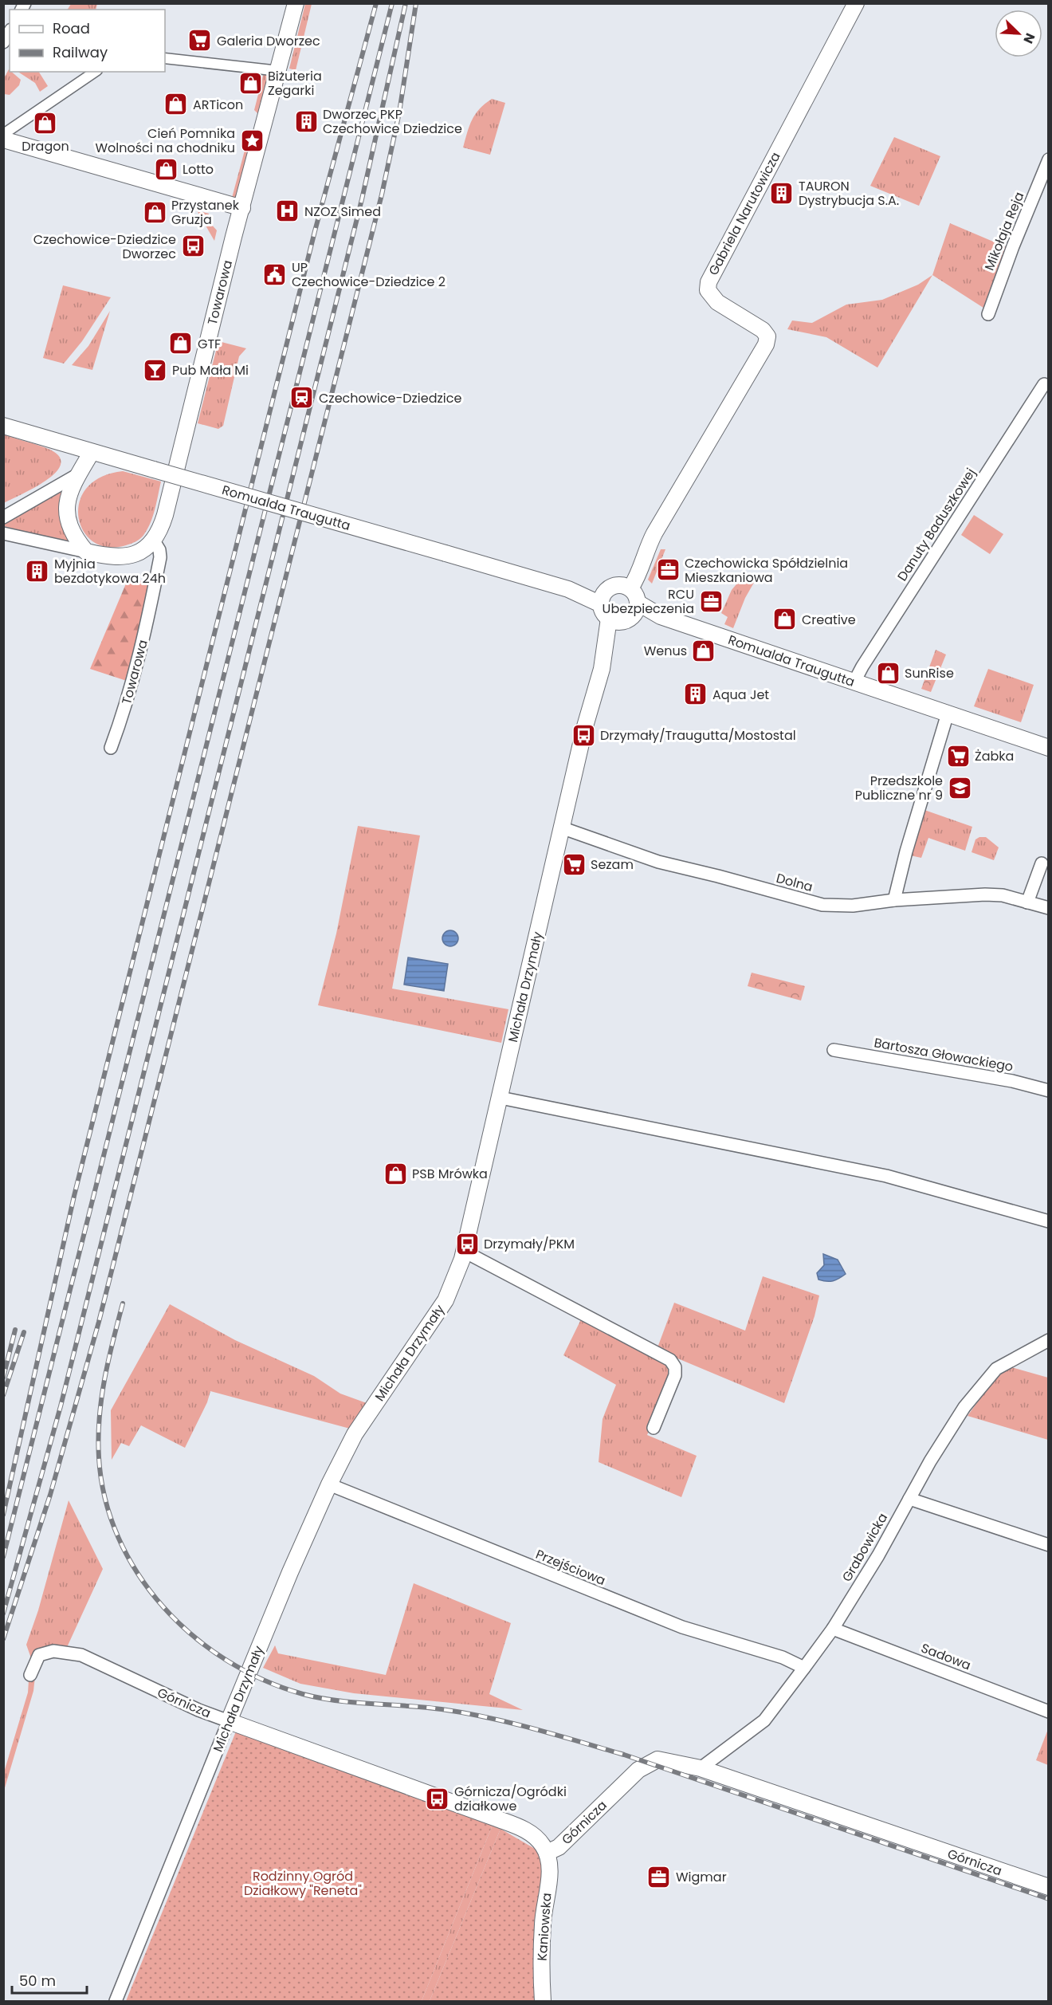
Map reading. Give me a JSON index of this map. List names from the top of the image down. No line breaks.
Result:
{"streets":{"street":["Gabriela Narutowicza","Mikołaja Reja","Towarowa","Romualda Traugutta","Danuty Baduszkowej","Dolna","Michała Drzymały","Bartosza Głowackiego","Grabowicka","Przejściowa","Sadowa","Górnicza","Kaniowska"]},"crossings":[["Gabriela Narutowicza","Romualda Traugutta"],["Gabriela Narutowicza","Michała Drzymały"],["Romualda Traugutta","Danuty Baduszkowej"],["Romualda Traugutta","Michała Drzymały"],["Dolna","Michała Drzymały"],["Michała Drzymały","Przejściowa"],["Michała Drzymały","Górnicza"],["Grabowicka","Przejściowa"],["Grabowicka","Sadowa"],["Grabowicka","Górnicza"],["Górnicza","Kaniowska"]],"parks":["Rodzinny Ogród Działkowy \"Reneta\""],"places":{"supermarket":["Galeria Dworzec","Żabka","Sezam"],"shop":["Biżuteria Zegarki","ARTicon","Dragon","Lotto","Przystanek Gruzja","GTF","Creative","Wenus","SunRise","PSB Mrówka"],"building":["Dworzec PKP Czechowice Dziedzice","TAURON Dystrybucja S.A.","Myjnia bezdotykowa 24h","Aqua Jet"],"place":["Cień Pomnika Wolności na chodniku"],"hospital":["NZOZ Simed"],"bus stop":["Czechowice-Dziedzice Dworzec","Drzymały/Traugutta/Mostostal","Drzymały/PKM","Górnicza/Ogródki działkowe"],"public building":["UP Czechowice-Dziedzice 2"],"bar":["Pub Mała Mi"],"station":["Czechowice-Dziedzice"],"office":["Czechowicka Spółdzielnia Mieszkaniowa","RCU Ubezpieczenia","Wigmar"],"school or university":["Przedszkole Publiczne nr 9"]},"legend":["Road","Railway"],"scale_bar":"50 m","north":"bottom right"}
